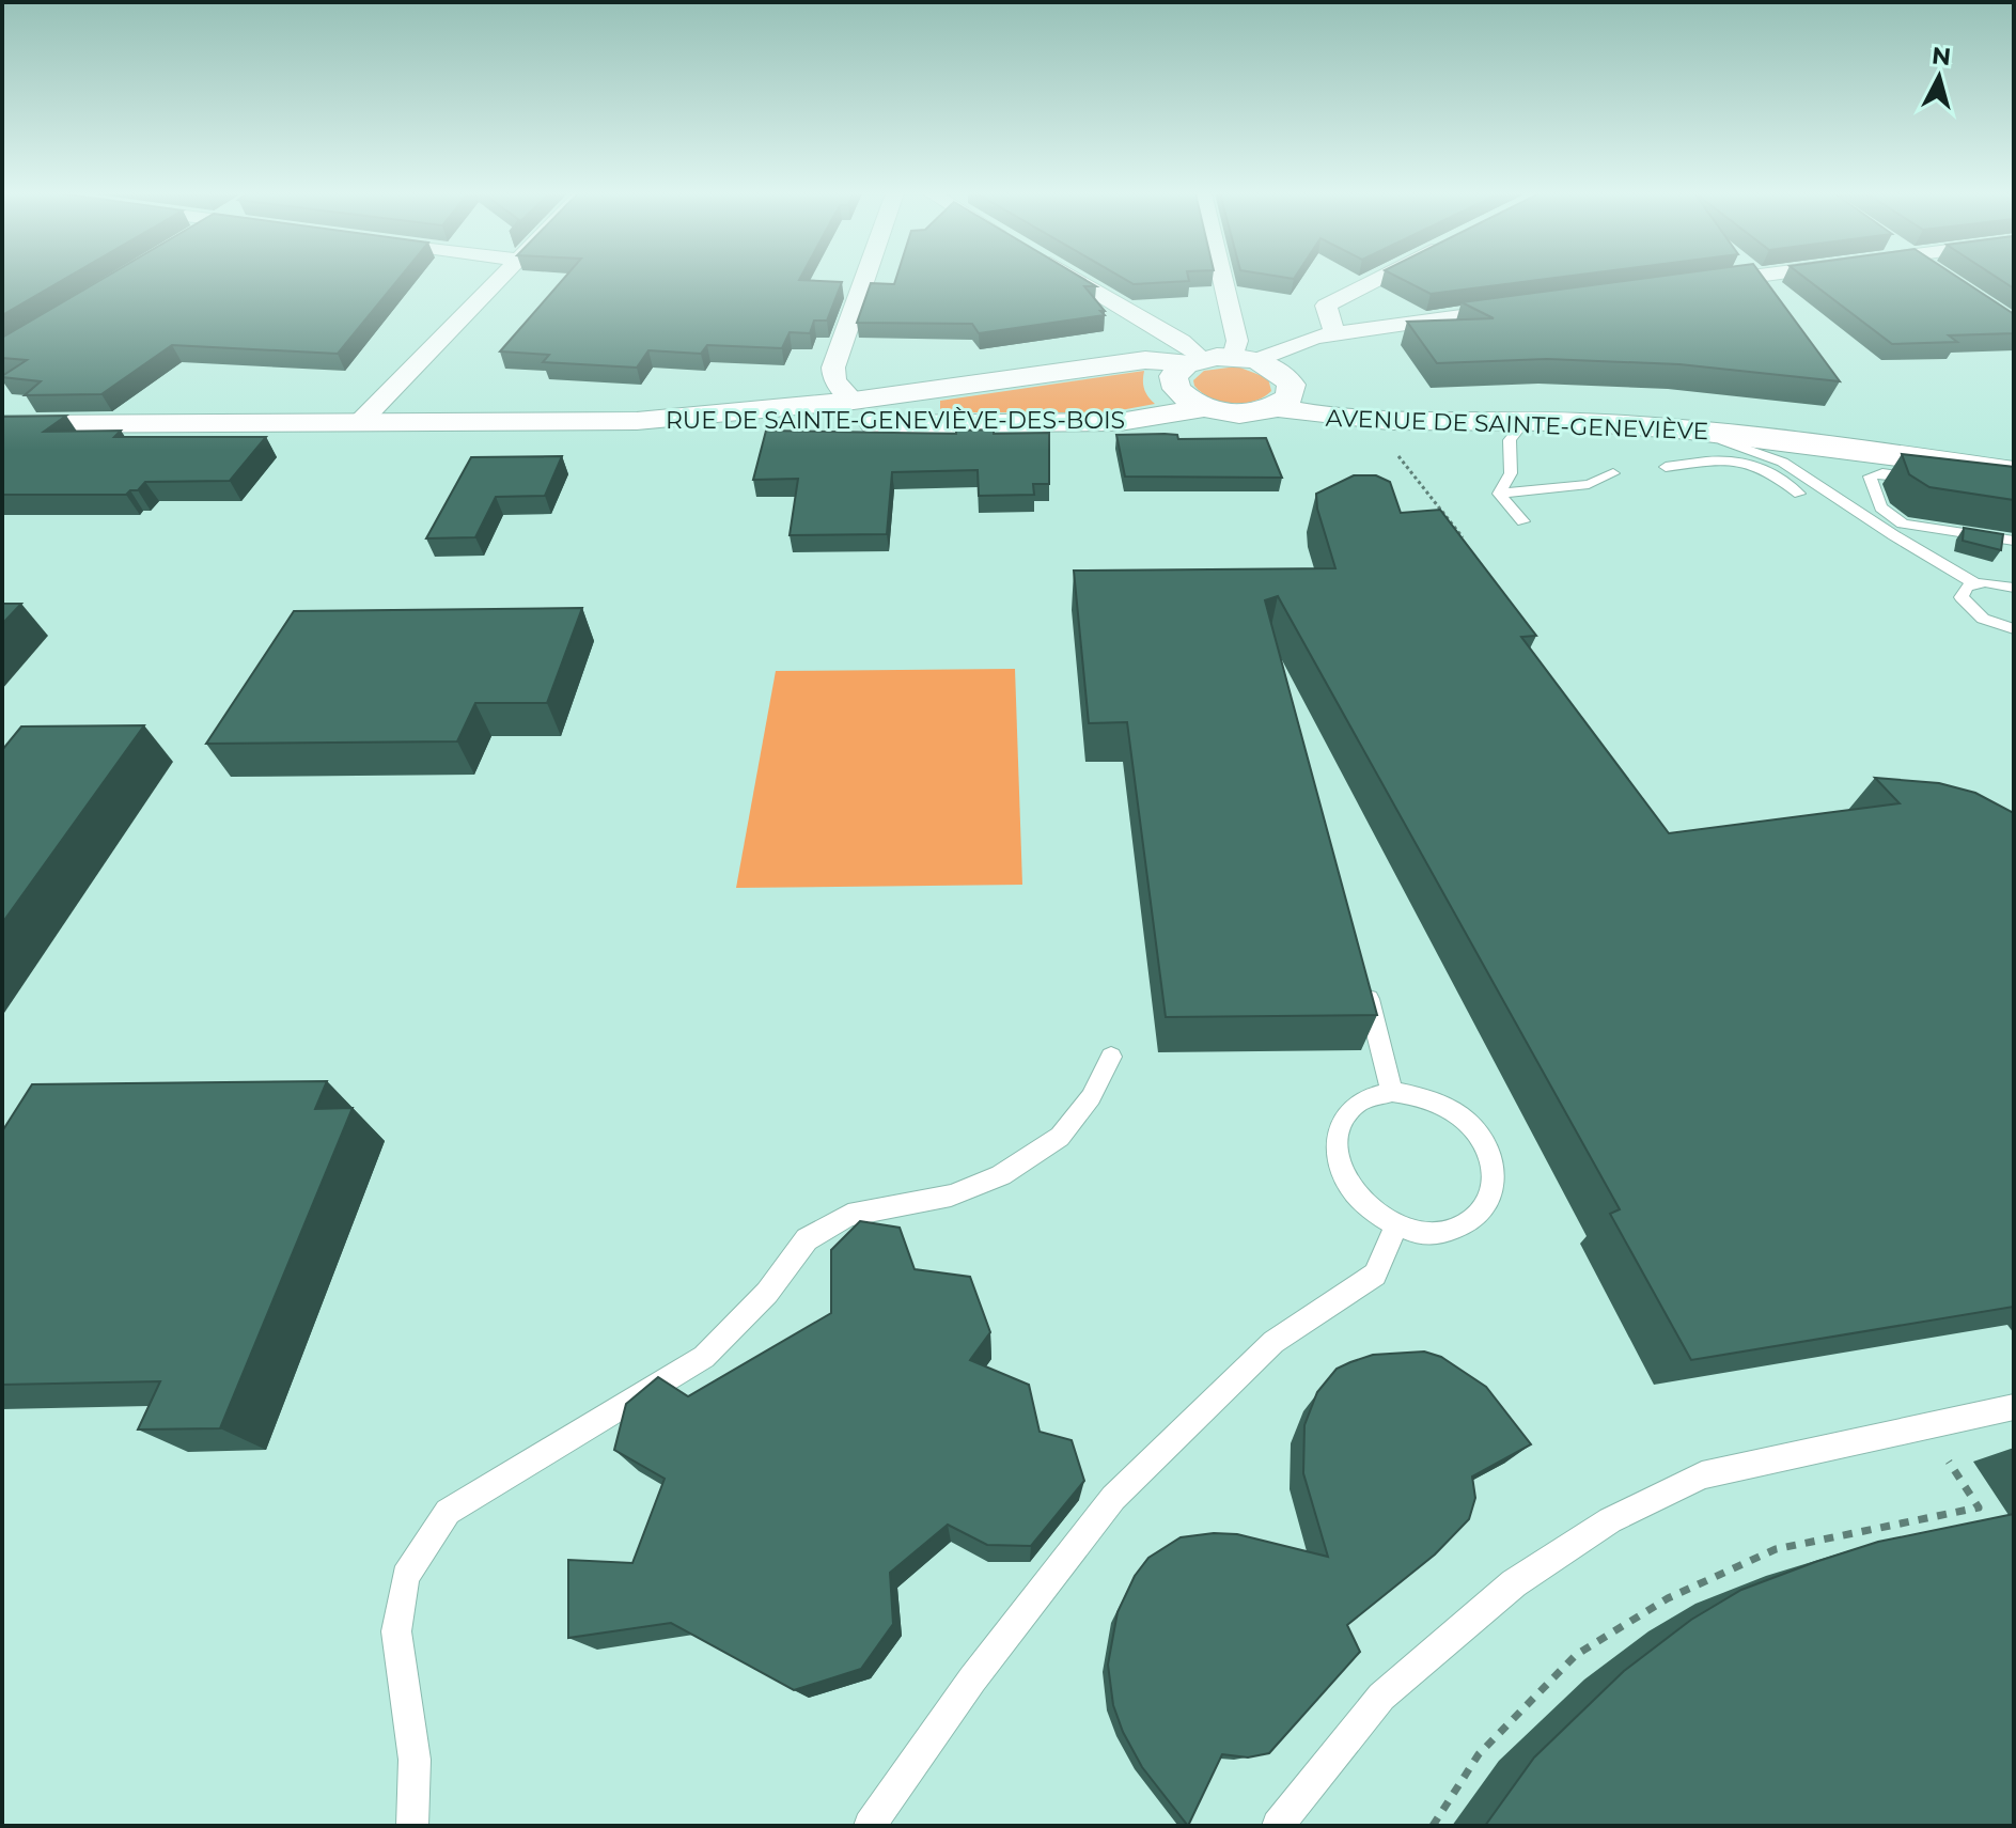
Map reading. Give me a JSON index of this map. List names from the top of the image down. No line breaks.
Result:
{"streets":{"main road":["RUE DE SAINTE-GENEVIÈVE-DES-BOIS","AVENUE DE SAINTE-GENEVIÈVE"]},"crossings":[["RUE DE SAINTE-GENEVIÈVE-DES-BOIS","AVENUE DE SAINTE-GENEVIÈVE"]],"north":"top"}
